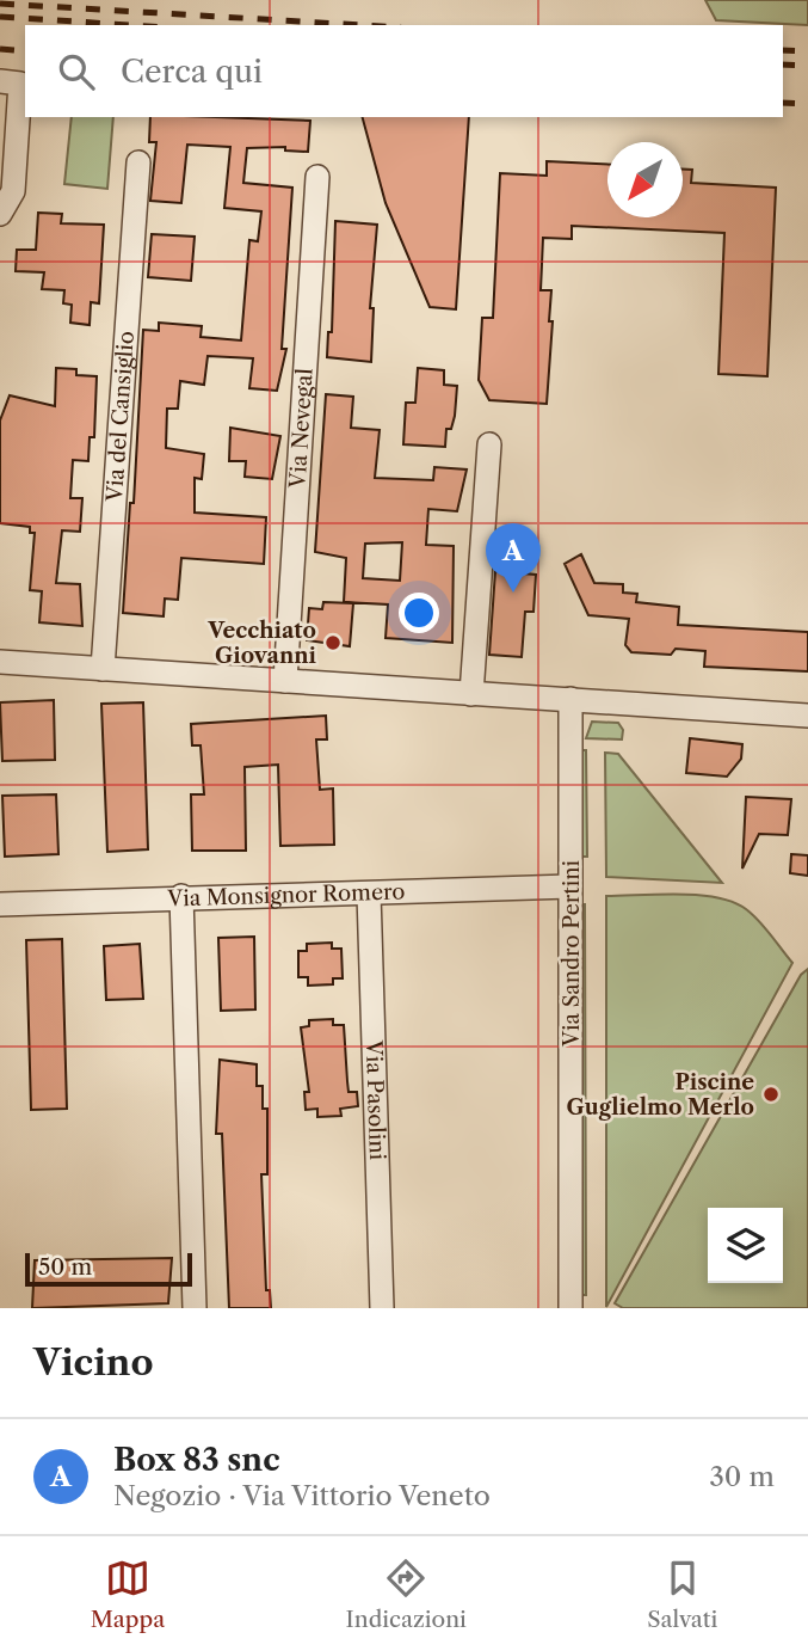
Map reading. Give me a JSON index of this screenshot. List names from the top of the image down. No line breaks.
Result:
{"streets":{"street":["Via del Cansiglio","Via Nevegal","Via Monsignor Romero","Via Sandro Pertini","Via Pasolini"]},"crossings":[["Via Monsignor Romero","Via Sandro Pertini"],["Via Monsignor Romero","Via Pasolini"]],"places":["Vecchiato Giovanni","Piscine Guglielmo Merlo"],"scale_bar":"50 m","north":"bottom left","page":{"search":"Cerca qui","pins":"A","scale":"50 m","heading":"Vicino","list":[{"mark":"A","name":"Box 83 snc","note":"Negozio · Via Vittorio Veneto","value":"30 m"}],"nav":["Mappa","Indicazioni","Salvati"]}}
